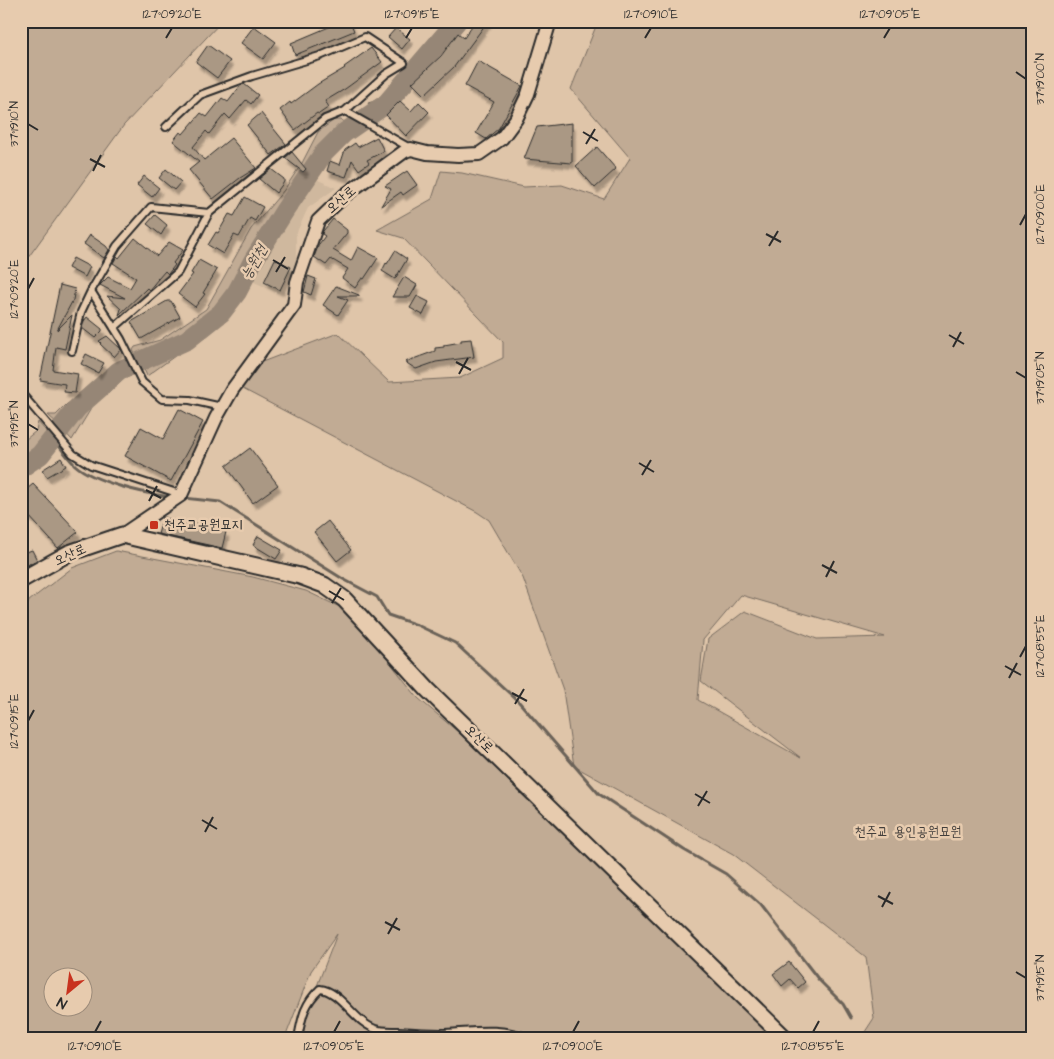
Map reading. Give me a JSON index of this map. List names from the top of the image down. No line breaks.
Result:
{"streets":{"street":["오산로"]},"water":["능원천"],"parks":["천주교 용인공원묘원"],"places":{"transit":["천주교공원묘지"]},"north":"bottom left","coordinates":["127°09'20\"E","127°09'15\"E","127°09'10\"E","127°09'05\"E","37°19'00\"N","37°19'10\"N","127°09'00\"E","37°19'05\"N","37°19'15\"N","127°08'55\"E"]}
